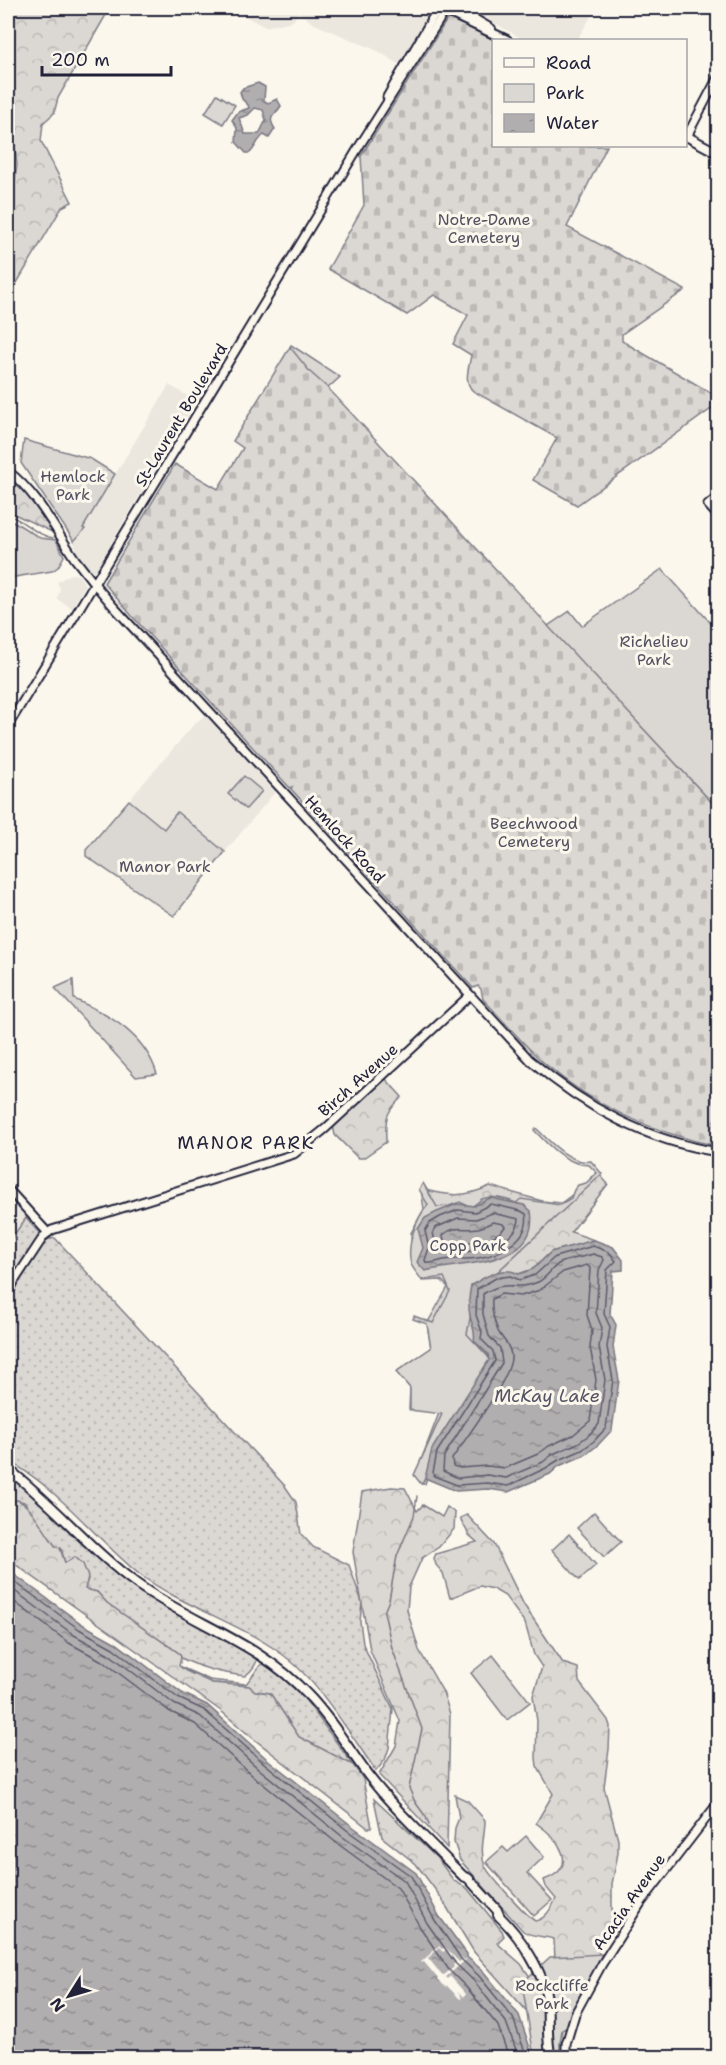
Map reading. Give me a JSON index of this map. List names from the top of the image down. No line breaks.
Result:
{"streets":{"main road":["St-Laurent Boulevard","Hemlock Road","Birch Avenue","Acacia Avenue"]},"crossings":[["St-Laurent Boulevard","Hemlock Road"],["Hemlock Road","Birch Avenue"]],"districts":["MANOR PARK"],"water":["McKay Lake"],"parks":["Notre-Dame Cemetery","Hemlock Park","Richelieu Park","Beechwood Cemetery","Manor Park","Copp Park","Rockcliffe Park"],"legend":["Road","Park","Water"],"scale_bar":"200 m","north":"bottom left"}
